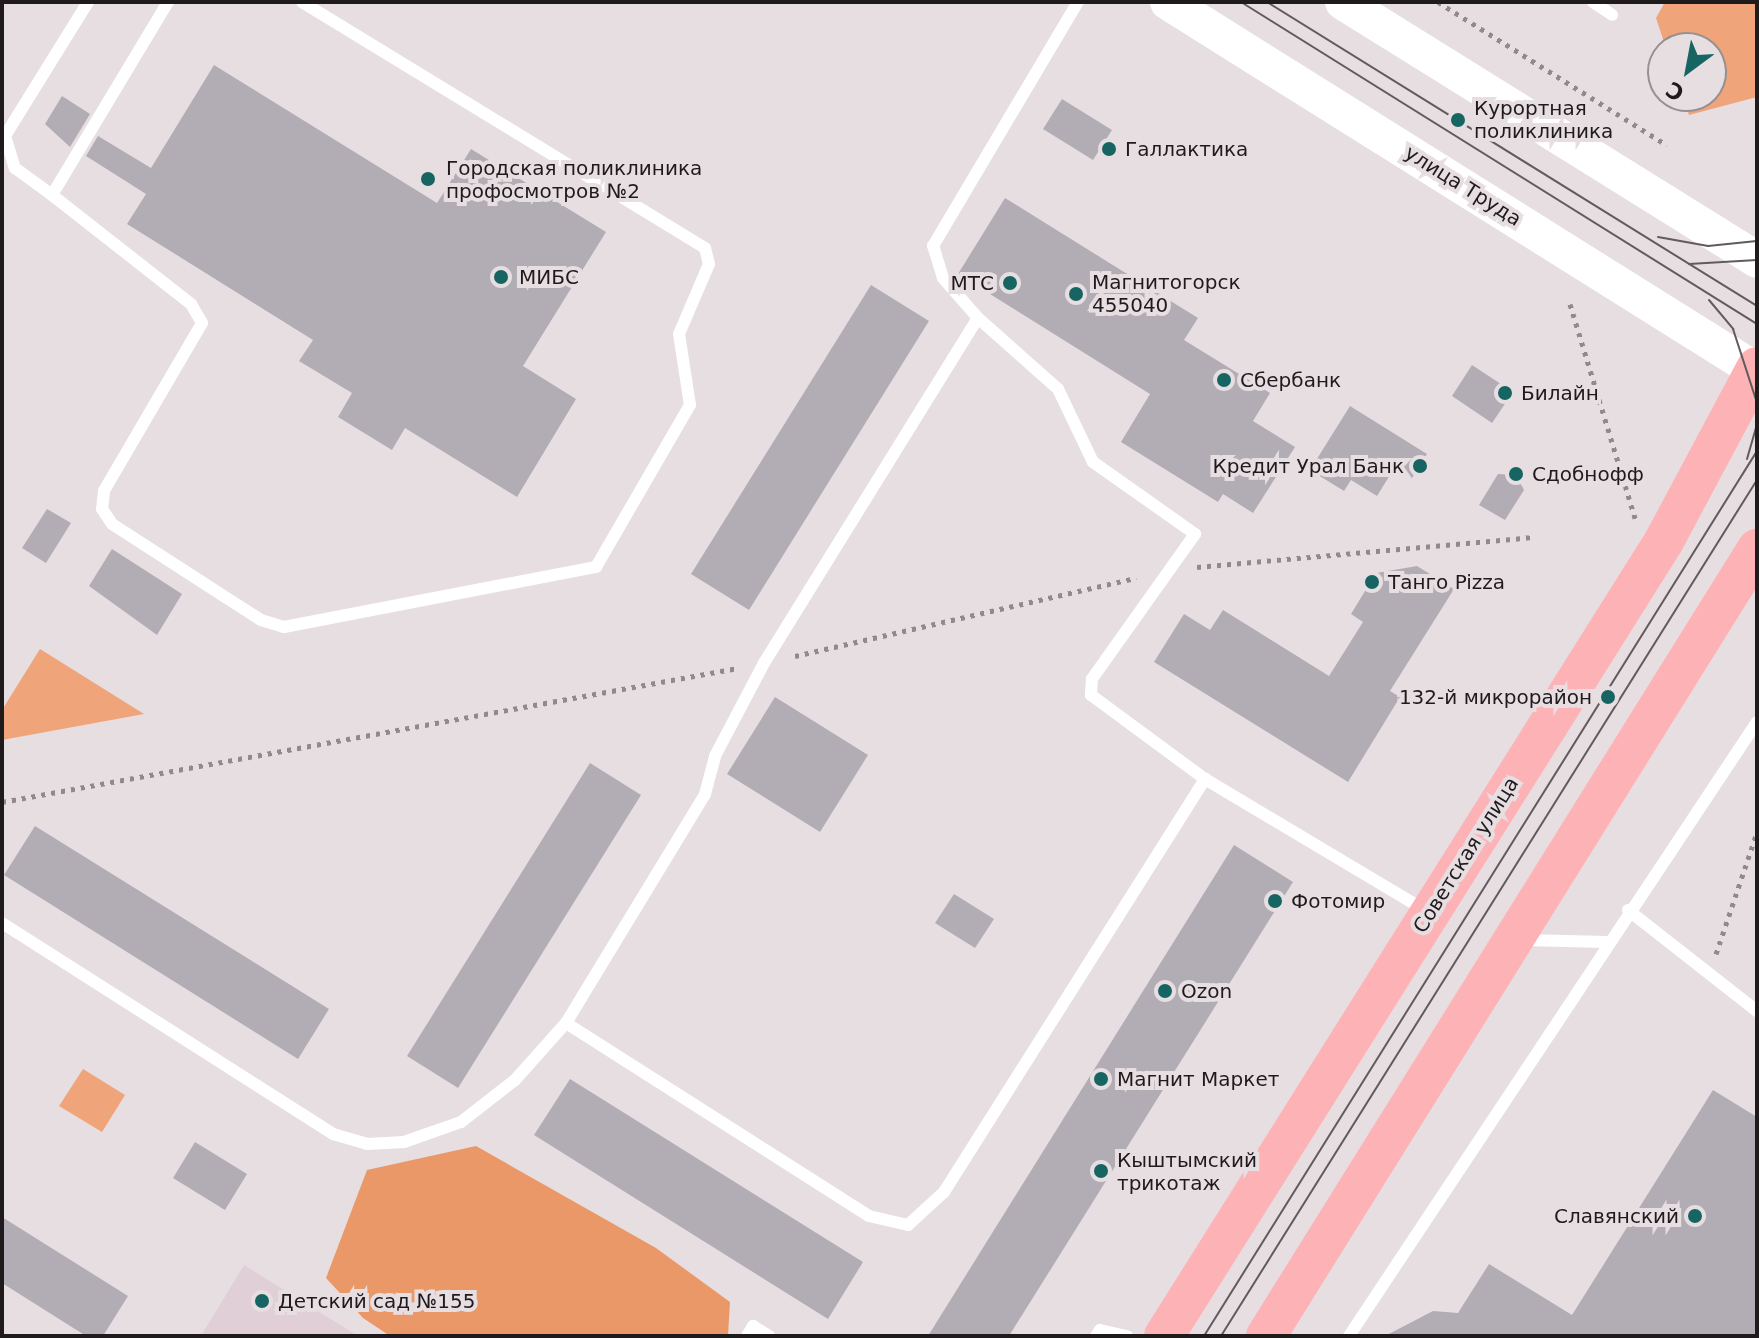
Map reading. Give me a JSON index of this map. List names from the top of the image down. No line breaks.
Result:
{"streets":{"main road":["улица Труда","Советская улица"]},"crossings":[["улица Труда","Советская улица"]],"places":["Курортная поликлиника","Галлактика","Городская поликлиника профосмотров №2","МИБС","МТС","Магнитогорск 455040","Сбербанк","Билайн","Кредит Урал Банк","Сдобнофф","Танго Pizza","132-й микрорайон","Фотомир","Ozon","Магнит Маркет","Кыштымский трикотаж","Славянский","Детский сад №155"],"north":"bottom left"}
